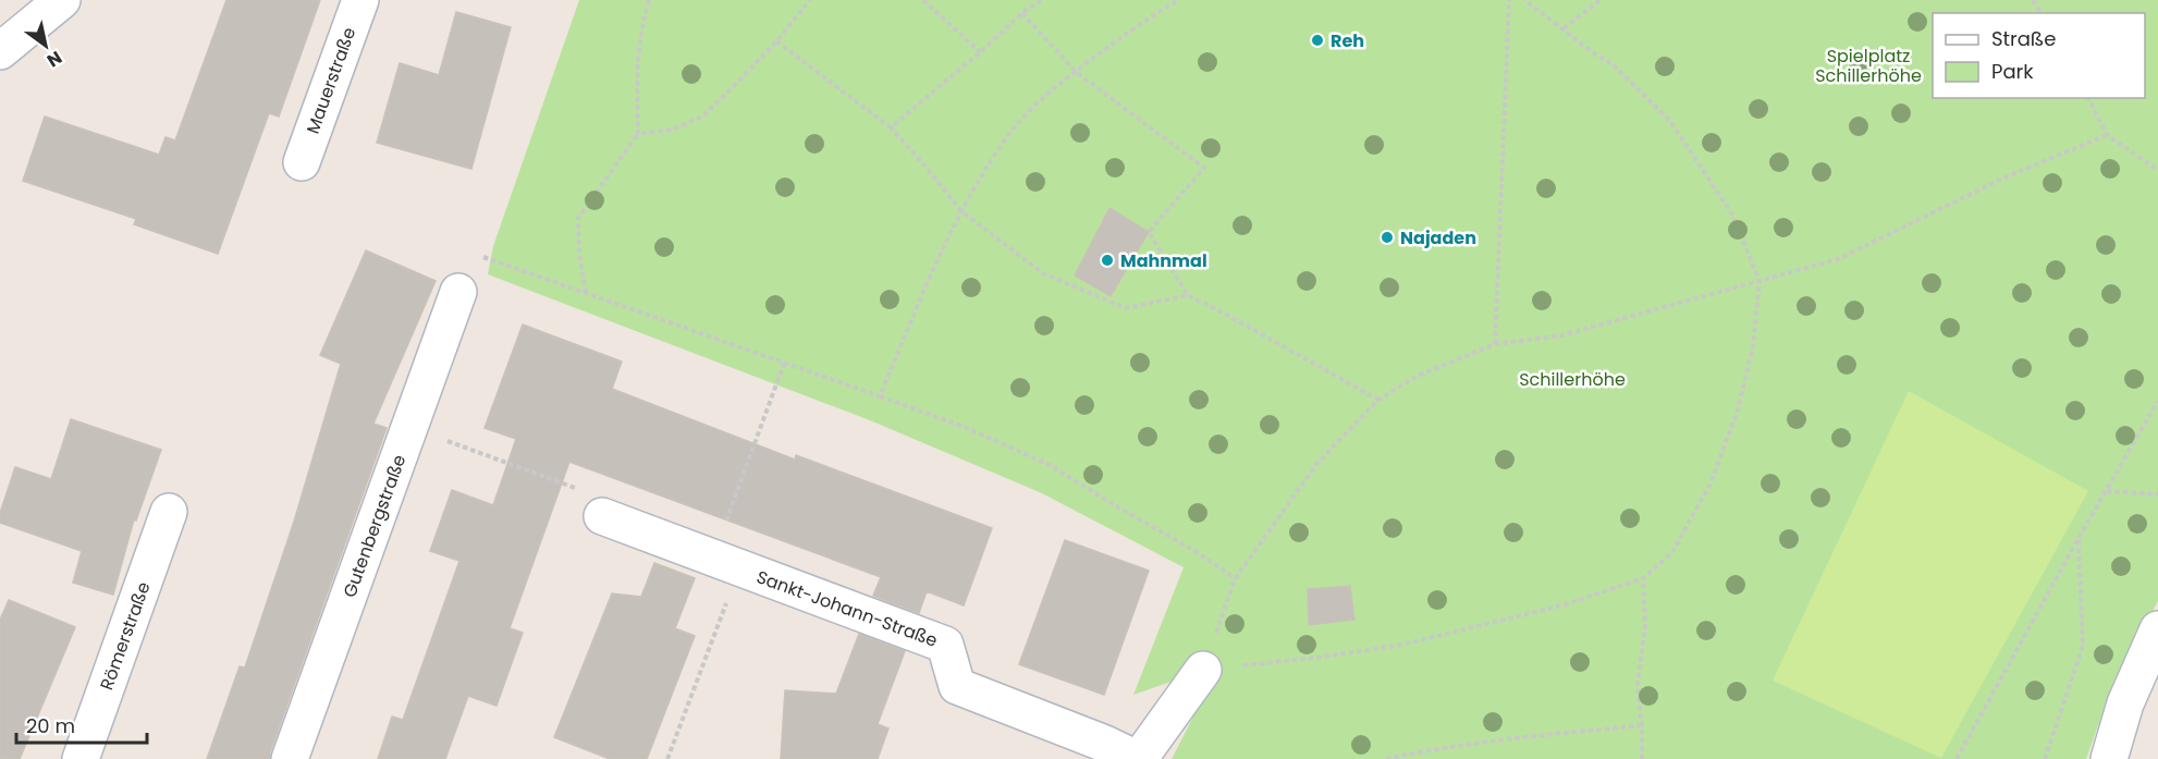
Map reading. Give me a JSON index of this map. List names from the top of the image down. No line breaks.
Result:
{"streets":{"street":["Mauerstraße","Gutenbergstraße","Sankt-Johann-Straße","Römerstraße"]},"parks":["Spielplatz Schillerhöhe","Schillerhöhe"],"places":["Reh","Najaden","Mahnmal"],"legend":["Straße","Park"],"scale_bar":"20 m","north":"bottom right"}
